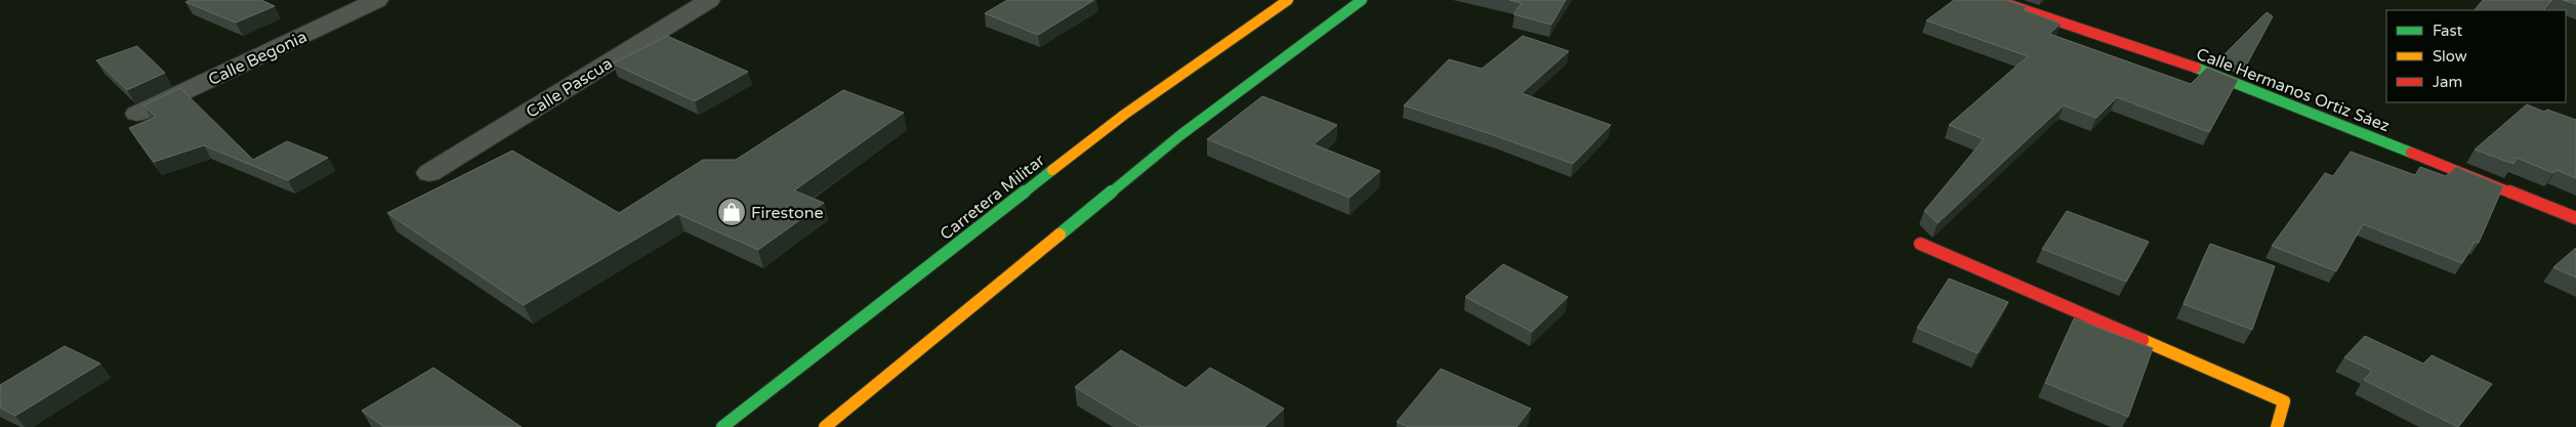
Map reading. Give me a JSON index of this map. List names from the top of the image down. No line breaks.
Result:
{"streets":{"main road":["Calle Hermanos Ortiz Sáez","Carretera Militar"],"street":["Calle Begonia","Calle Pascua"]},"places":{"shop":["Firestone"]},"legend":["Fast","Slow","Jam"]}
